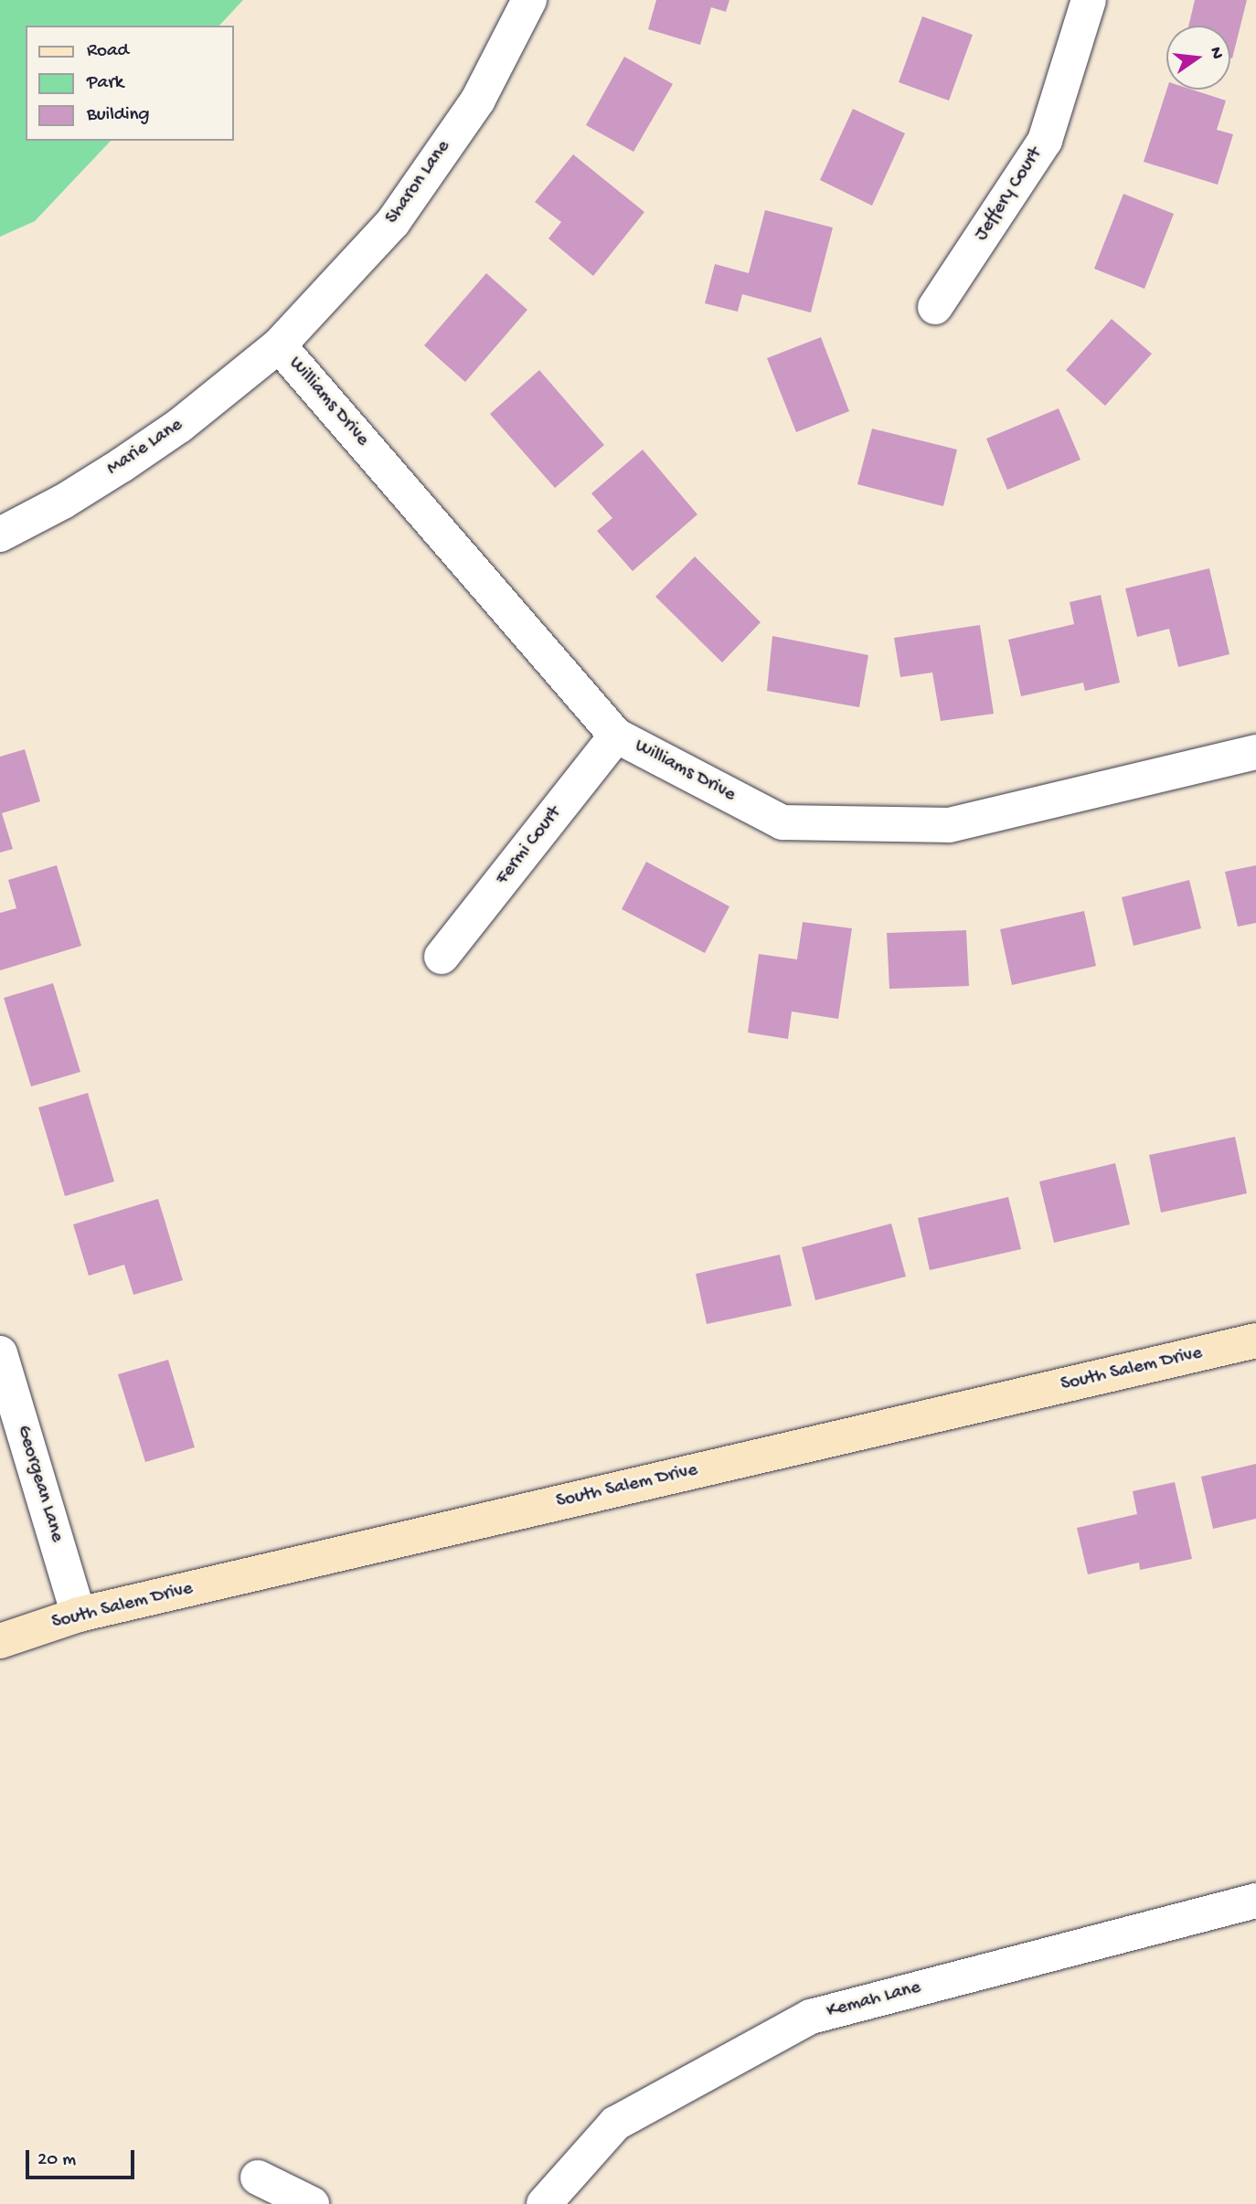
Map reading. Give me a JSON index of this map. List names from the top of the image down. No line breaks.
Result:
{"streets":{"street":["Sharon Lane","Jeffery Court","Williams Drive","Marie Lane","Fermi Court","South Salem Drive","Georgean Lane","Kemah Lane"]},"crossings":[["Sharon Lane","Williams Drive"],["Sharon Lane","Marie Lane"],["Williams Drive","Marie Lane"],["Williams Drive","Fermi Court"],["South Salem Drive","Georgean Lane"]],"legend":["Road","Park","Building"],"scale_bar":"20 m","north":"right"}
